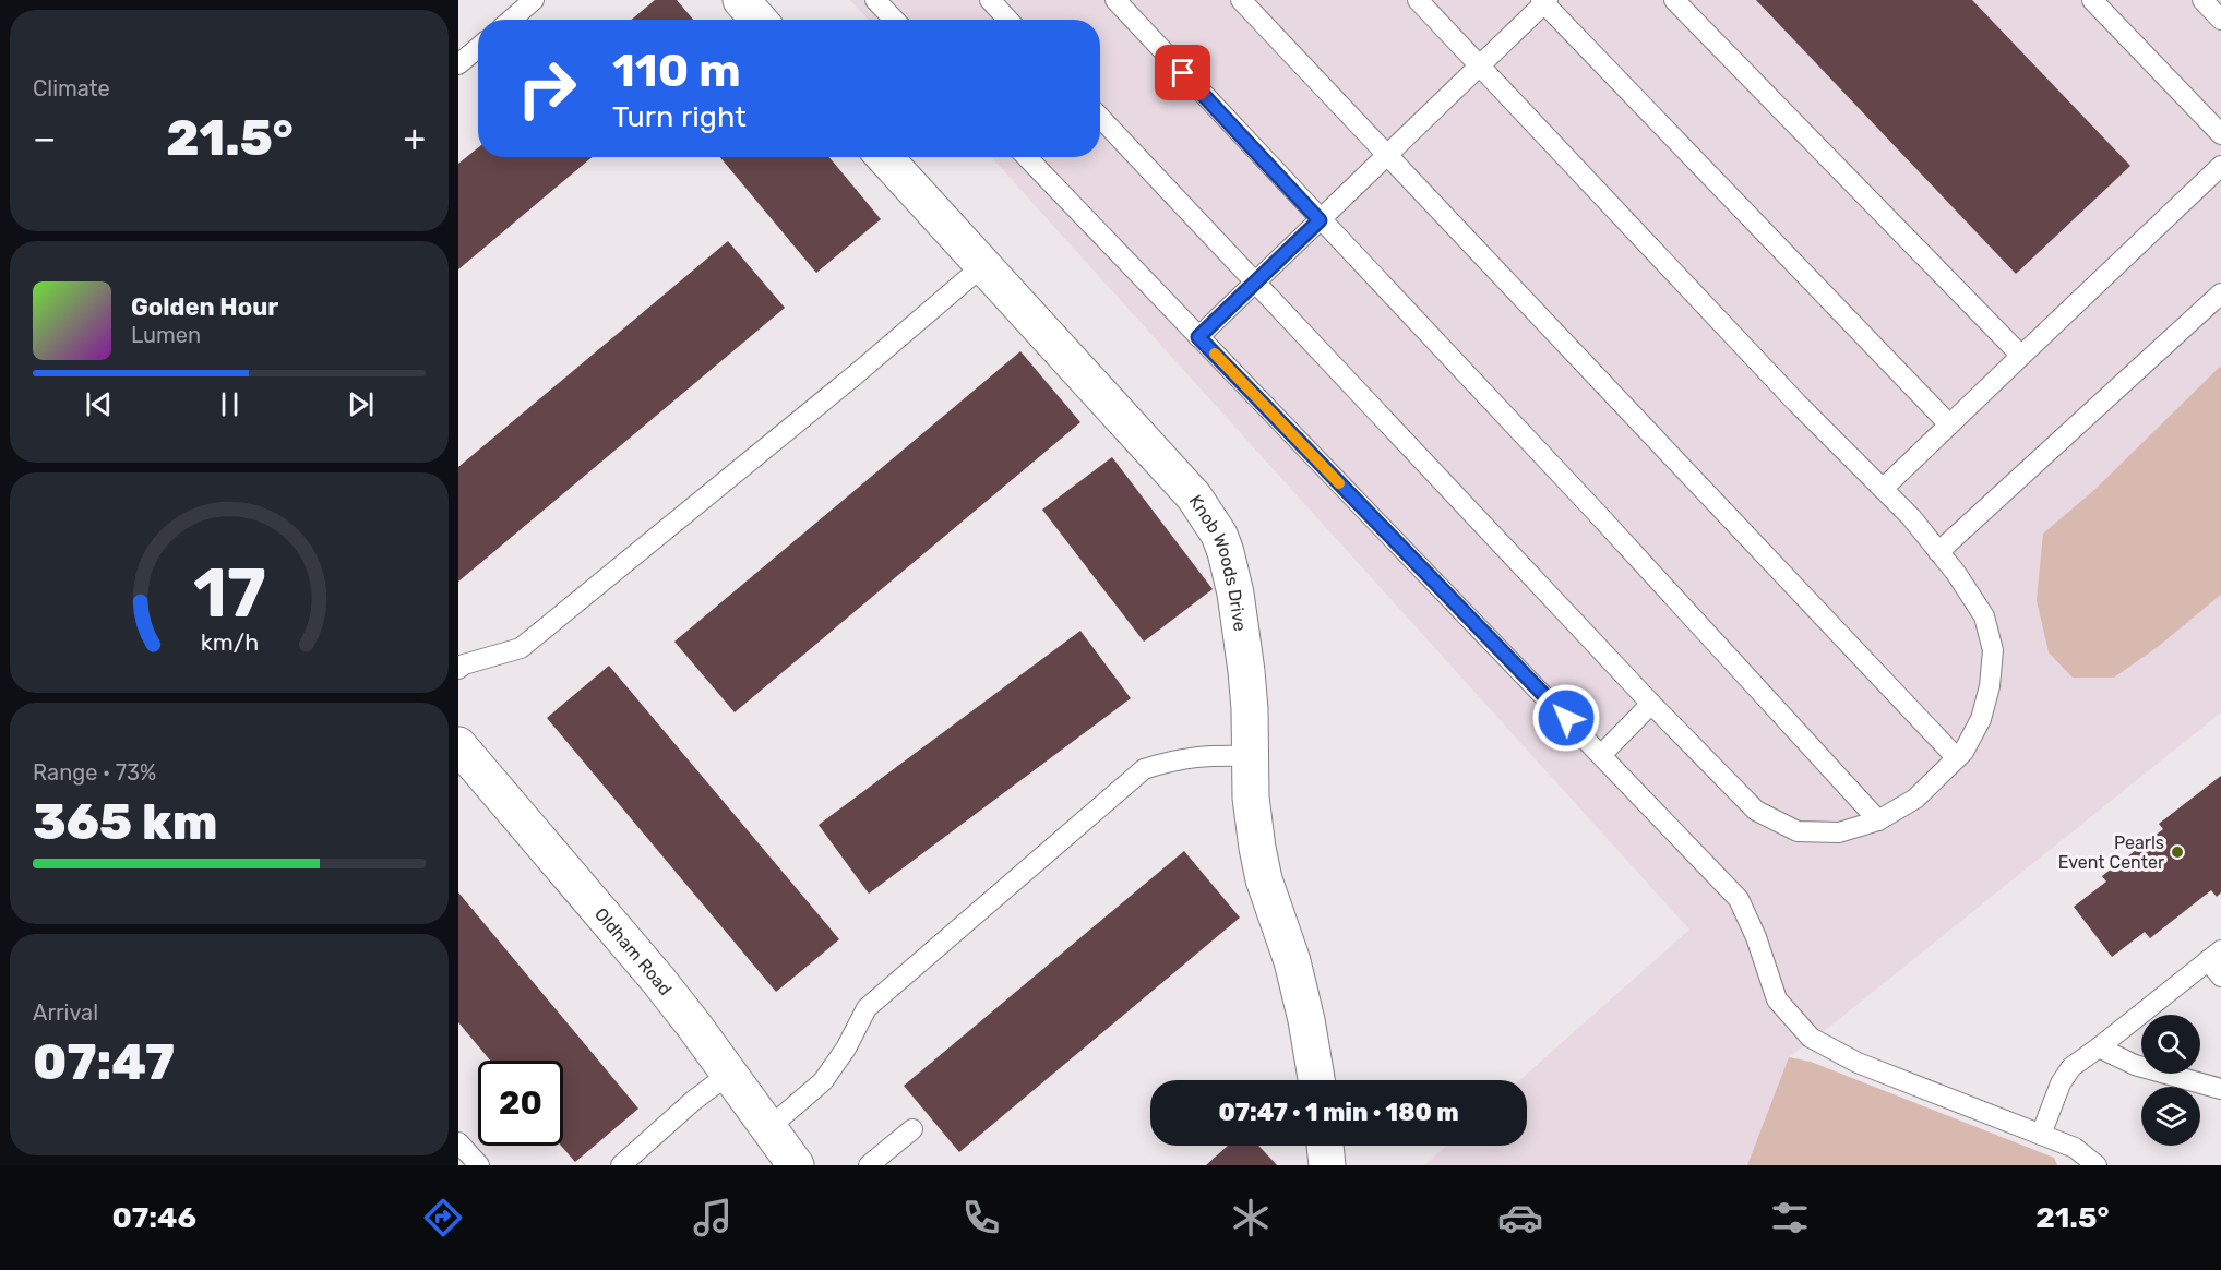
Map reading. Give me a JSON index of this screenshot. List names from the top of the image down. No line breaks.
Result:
{"streets":{"street":["Knob Woods Drive","Oldham Road"]},"places":["Pearls Event Center"],"page":{"tile":["Climate",["Range · 73%","365 km"],["Arrival","07:47"]],"turn":["110 m","Turn right"],"heat":["−","21.5°","+"],"song":["Golden Hour","Lumen"],"limit":"20","trip":"07:47 · 1 min · 180 m","tabs":["07:46","21.5°"],"gauge":["17","km/h"]}}
